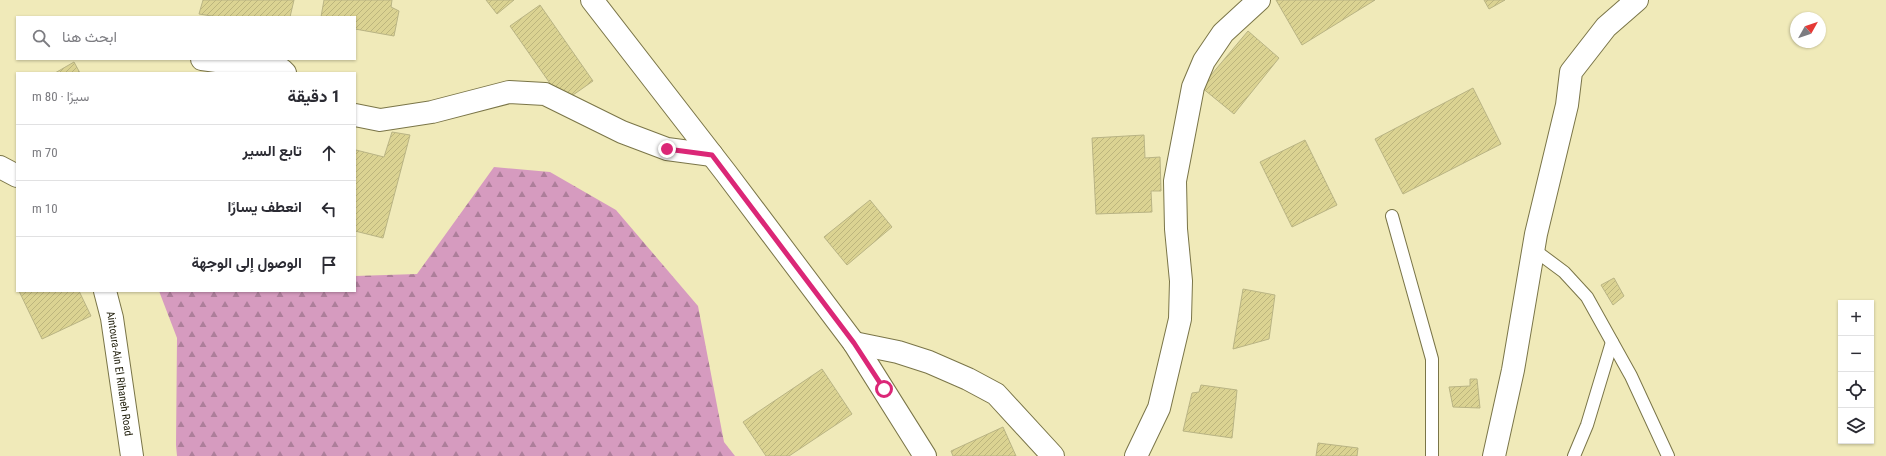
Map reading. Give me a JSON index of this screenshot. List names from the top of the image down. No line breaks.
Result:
{"streets":{"street":["Aintoura-Ain El Rihaneh Road"]},"north":"top right","page":{"search":"ابحث هنا","heading":["1 دقيقة","سيرًا · 80 m"],"list":[["تابع السير","70 m"],["انعطف يسارًا","10 m"],"الوصول إلى الوجهة"],"map_buttons":["+","−"]}}
